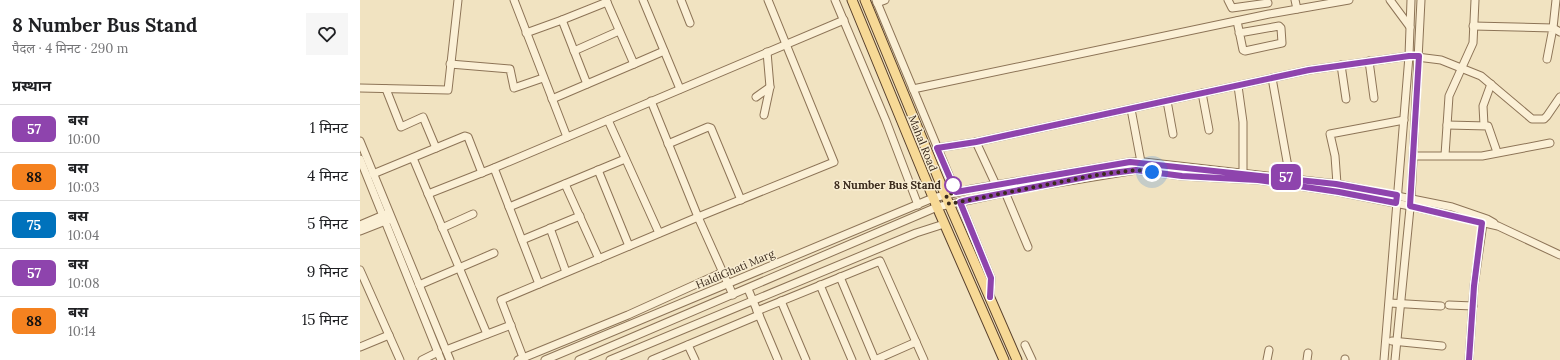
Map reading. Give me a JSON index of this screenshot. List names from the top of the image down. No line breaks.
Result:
{"streets":{"main road":["Mahal Road"],"street":["HaldiGhati Marg"]},"crossings":[["Mahal Road","HaldiGhati Marg"]],"places":["8 Number Bus Stand"],"lines":["bus line 57"],"page":{"heading":[["8 Number Bus Stand","पैदल · 4 मिनट · 290 m"],"प्रस्थान"],"on_map":"57","list":[{"mark":"57","name":"बस","note":"10:00","value":"1 मिनट"},{"mark":"88","name":"बस","note":"10:03","value":"4 मिनट"},{"mark":"75","name":"बस","note":"10:04","value":"5 मिनट"},{"mark":"57","name":"बस","note":"10:08","value":"9 मिनट"},{"mark":"88","name":"बस","note":"10:14","value":"15 मिनट"}]}}
